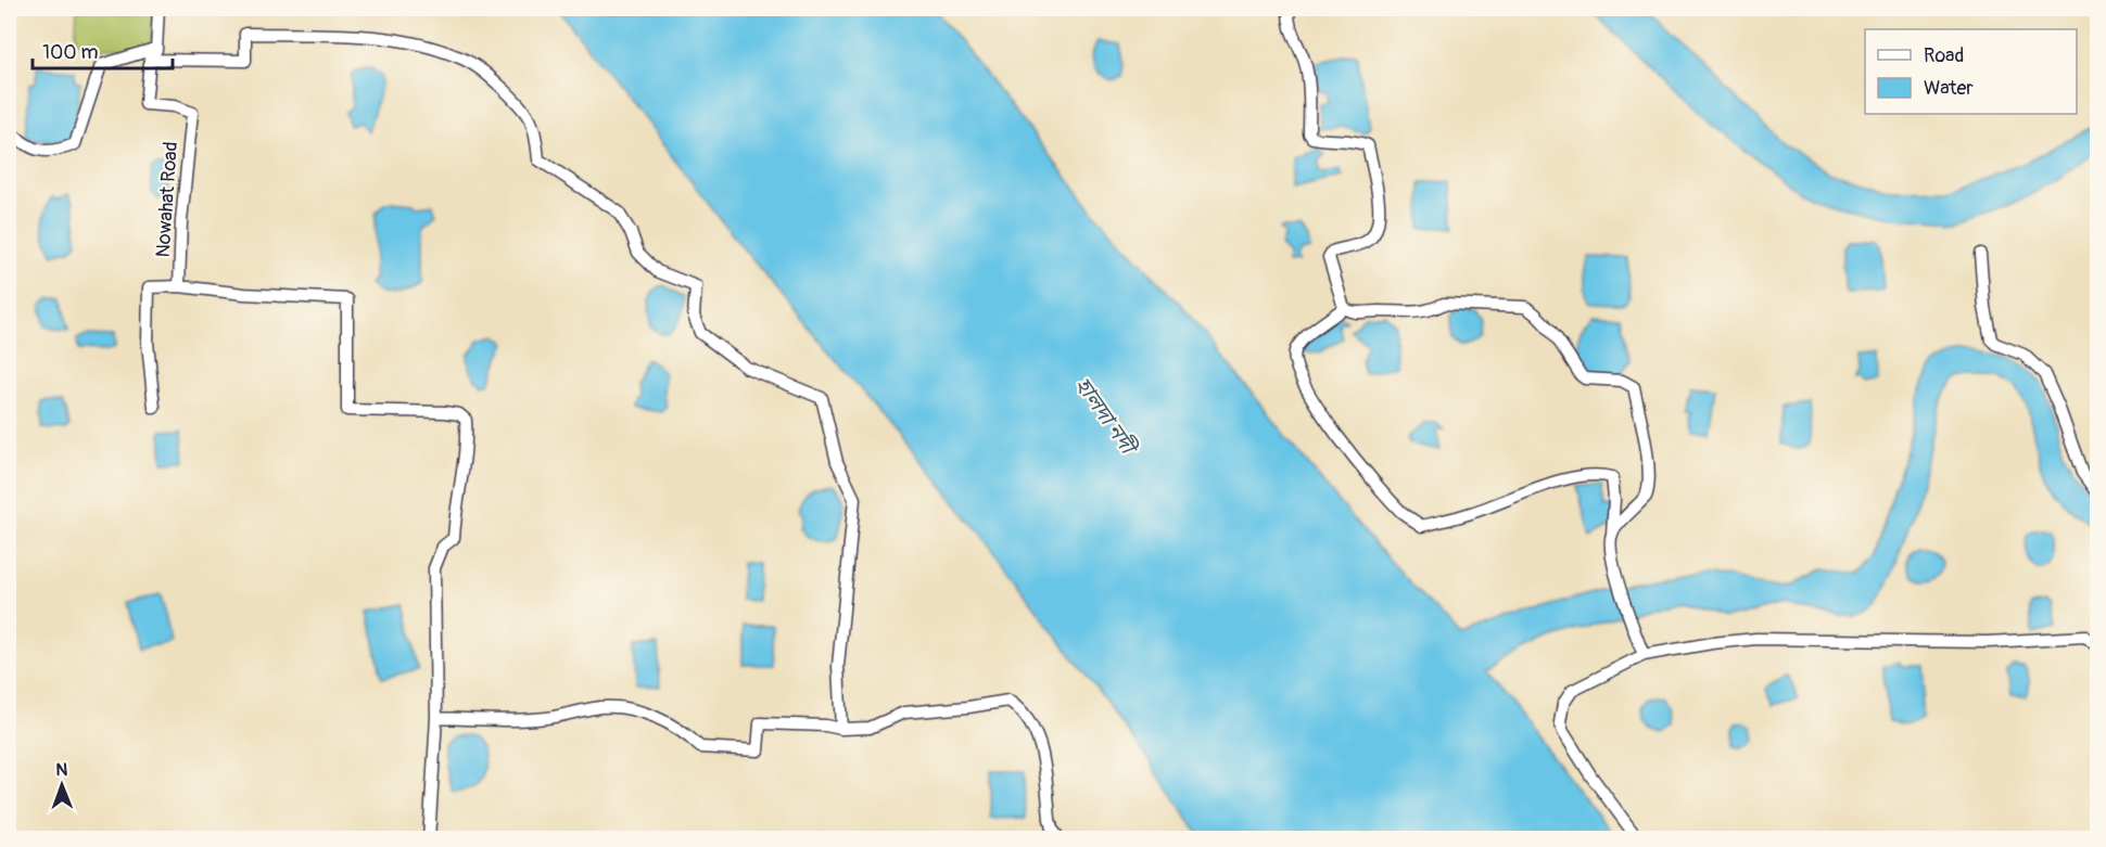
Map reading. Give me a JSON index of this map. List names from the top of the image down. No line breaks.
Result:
{"streets":{"street":["Nowahat Road"]},"water":["হালদা নদী"],"legend":["Road","Water"],"scale_bar":"100 m","north":"top"}
